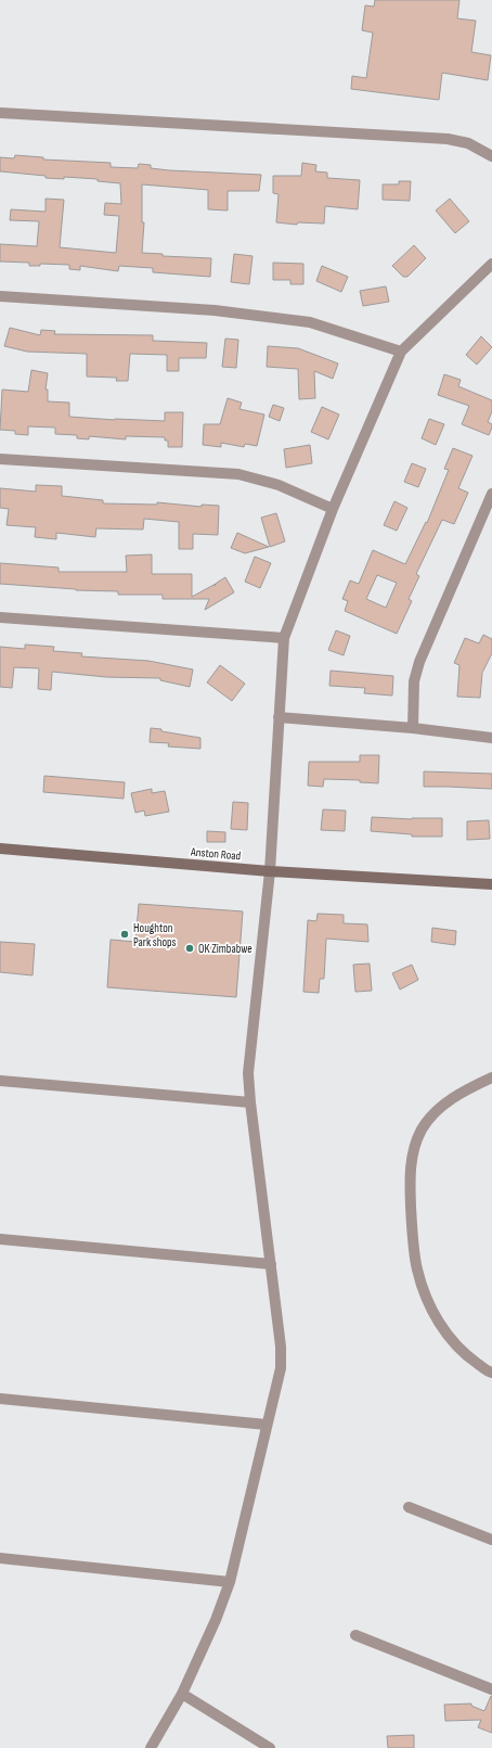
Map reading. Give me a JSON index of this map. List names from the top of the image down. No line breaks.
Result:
{"streets":{"main road":["Anston Road"]},"places":["Houghton Park shops","OK Zimbabwe"]}
